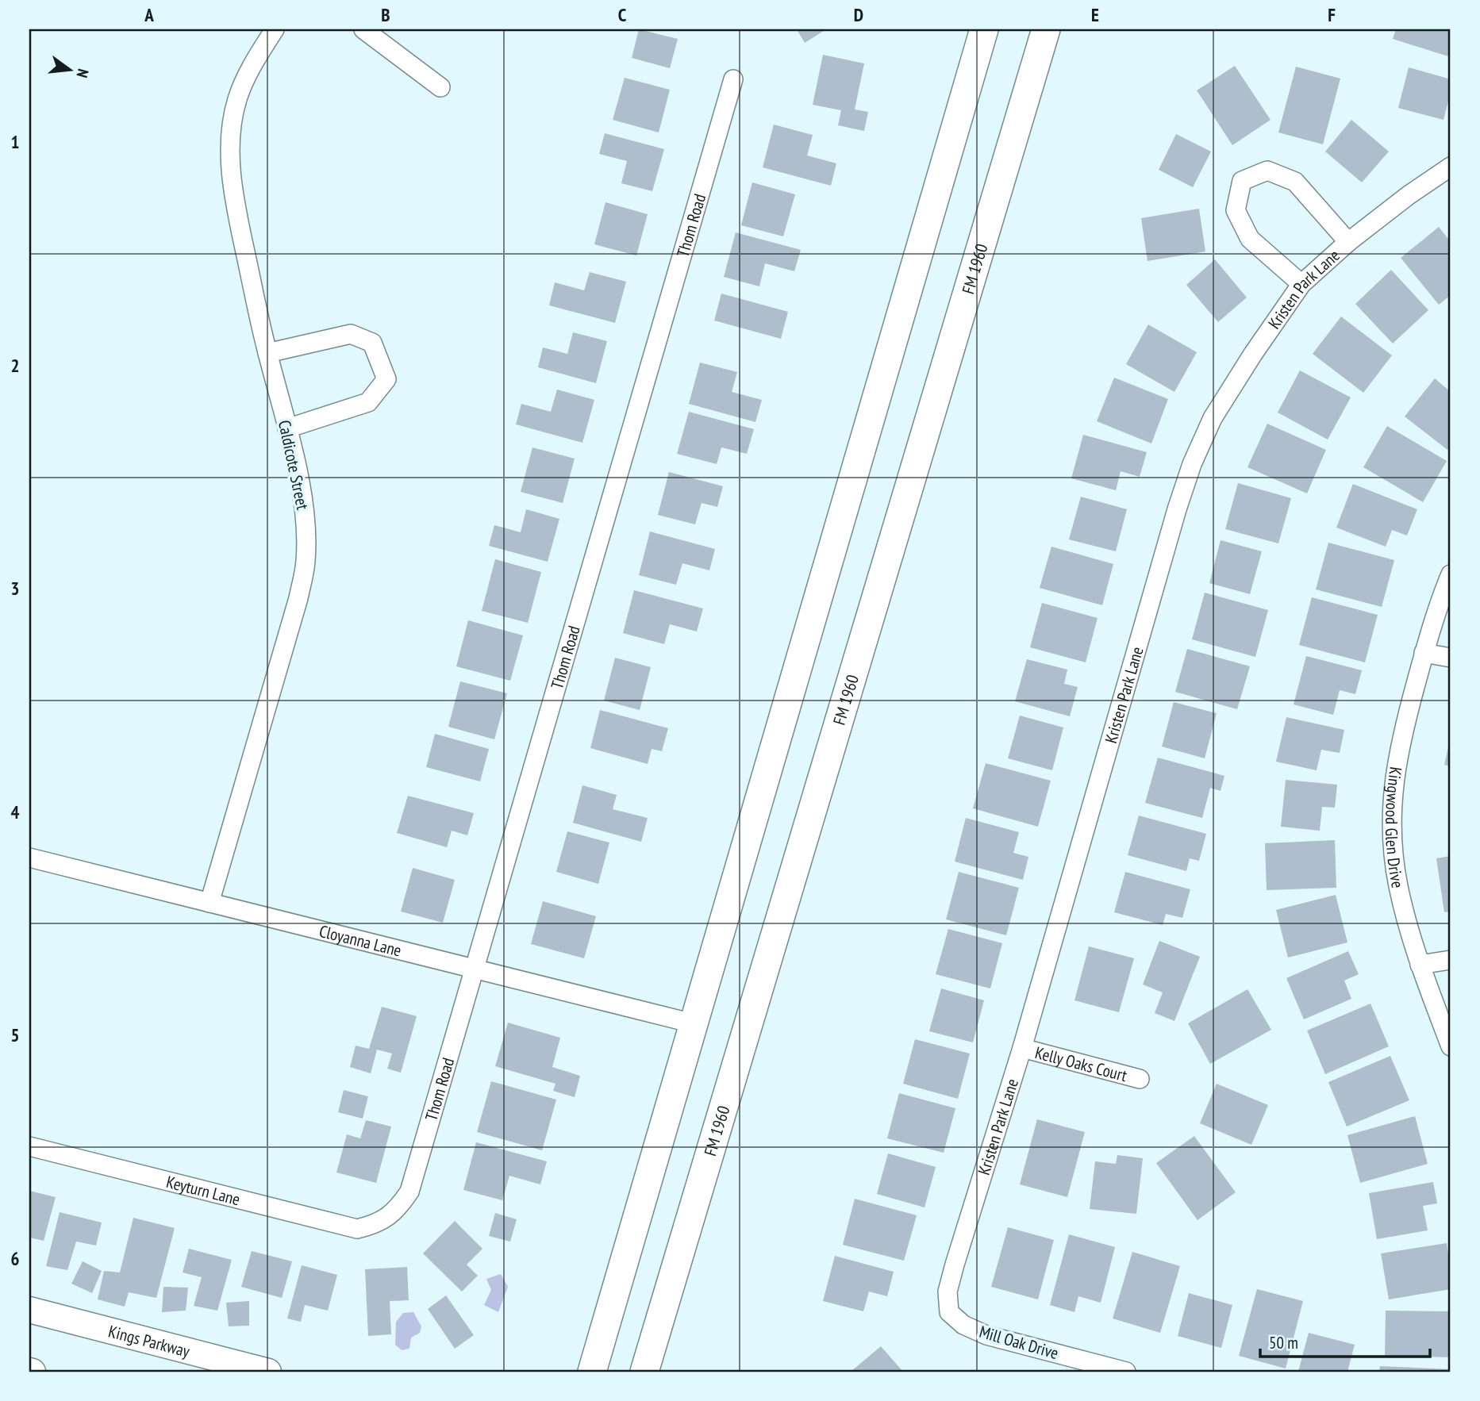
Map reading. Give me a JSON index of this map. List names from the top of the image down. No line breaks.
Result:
{"streets":{"main road":["FM 1960"],"street":["Thom Road","Kristen Park Lane","Caldicote Street","Kingwood Glen Drive","Cloyanna Lane","Kelly Oaks Court","Keyturn Lane","Kings Parkway","Mill Oak Drive"]},"crossings":[["Thom Road","Cloyanna Lane"],["Thom Road","Keyturn Lane"],["Kristen Park Lane","Kelly Oaks Court"],["Kristen Park Lane","Mill Oak Drive"],["Caldicote Street","Cloyanna Lane"]],"scale_bar":"50 m","north":"right","grid":{"columns":["A","B","C","D","E","F"],"rows":["1","2","3","4","5","6"]}}
